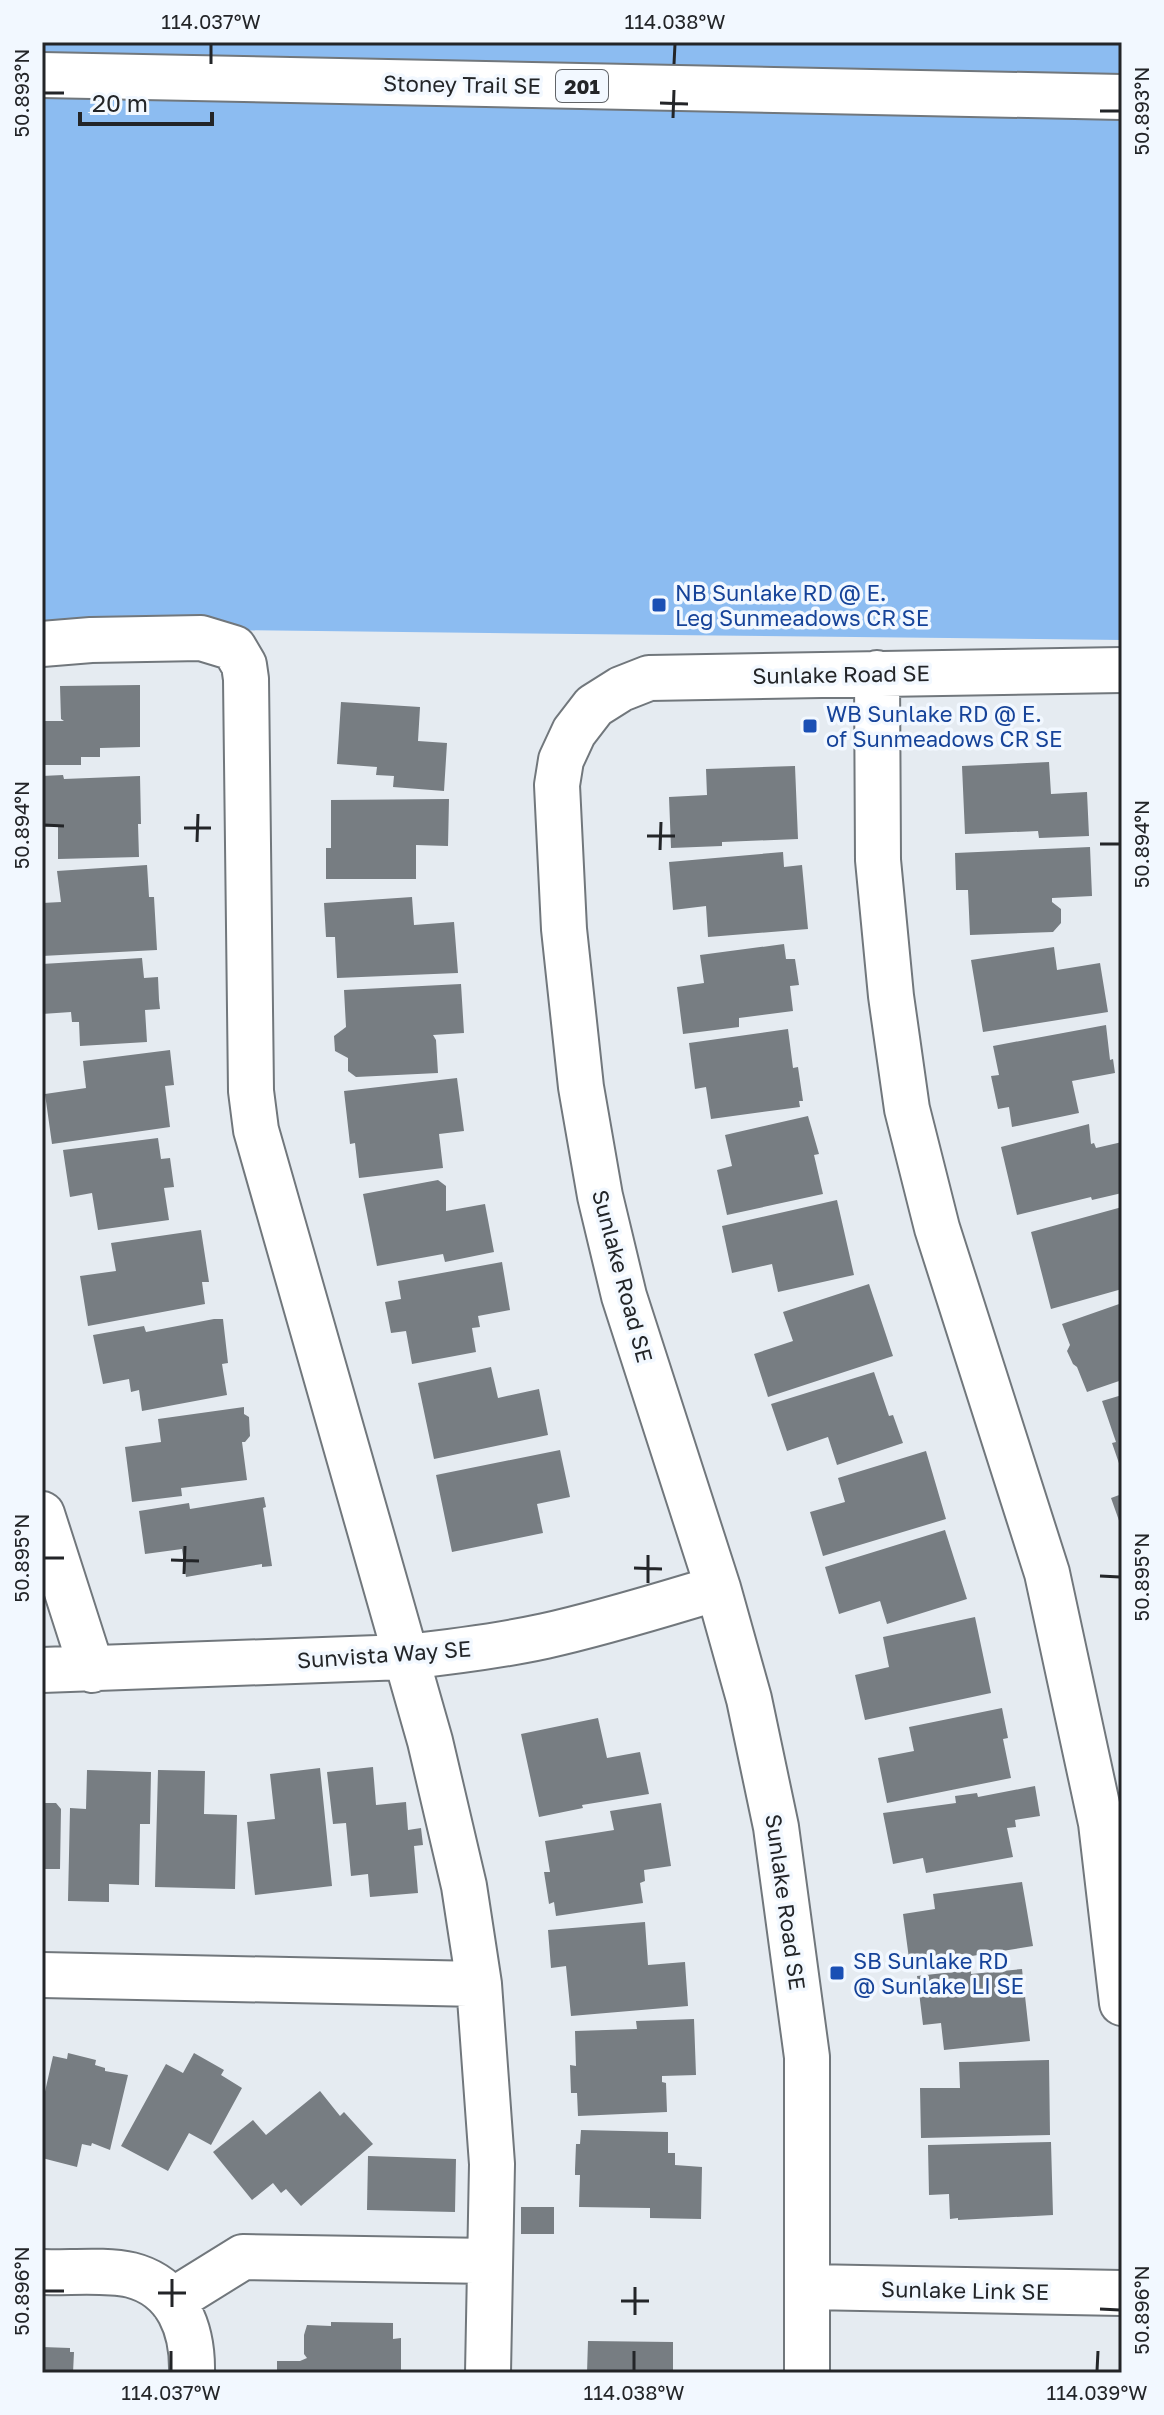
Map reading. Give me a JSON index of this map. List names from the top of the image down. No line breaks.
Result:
{"streets":{"main road":["Stoney Trail SE","201","Sunlake Road SE","Sunvista Way SE","Sunlake Link SE"]},"crossings":[["Sunlake Road SE","Sunvista Way SE"],["Sunlake Road SE","Sunlake Link SE"]],"places":{"transit":["NB Sunlake RD @ E. Leg Sunmeadows CR SE","WB Sunlake RD @ E. of Sunmeadows CR SE","SB Sunlake RD @ Sunlake LI SE"]},"scale_bar":"20 m","coordinates":["114.037°W","114.038°W","50.893°N","50.894°N","50.895°N","50.896°N","114.039°W"]}
